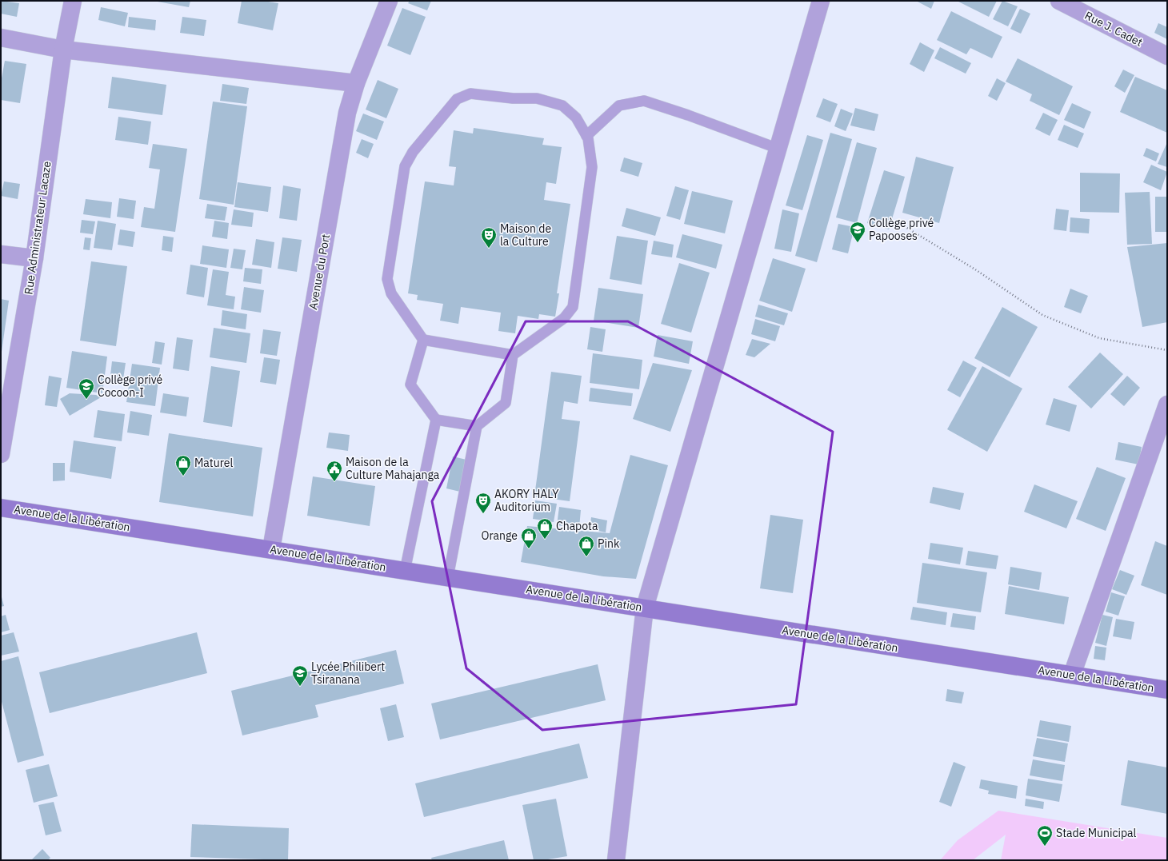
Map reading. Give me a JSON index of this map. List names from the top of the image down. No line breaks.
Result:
{"streets":{"main road":["Avenue de la Libération"],"street":["Rue J. Cadet","Rue Administrateur Lacaze","Avenue du Port"]},"crossings":[["Avenue du Port","Avenue de la Libération"]],"places":{"school or university":["Collège privé Papooses","Collège privé Cocoon-I","Lycée Philibert Tsiranana"],"theatre":["Maison de la Culture","AKORY HALY Auditorium"],"shop":["Maturel","Chapota","Orange","Pink"],"public building":["Maison de la Culture Mahajanga"],"sports":["Stade Municipal"]}}
